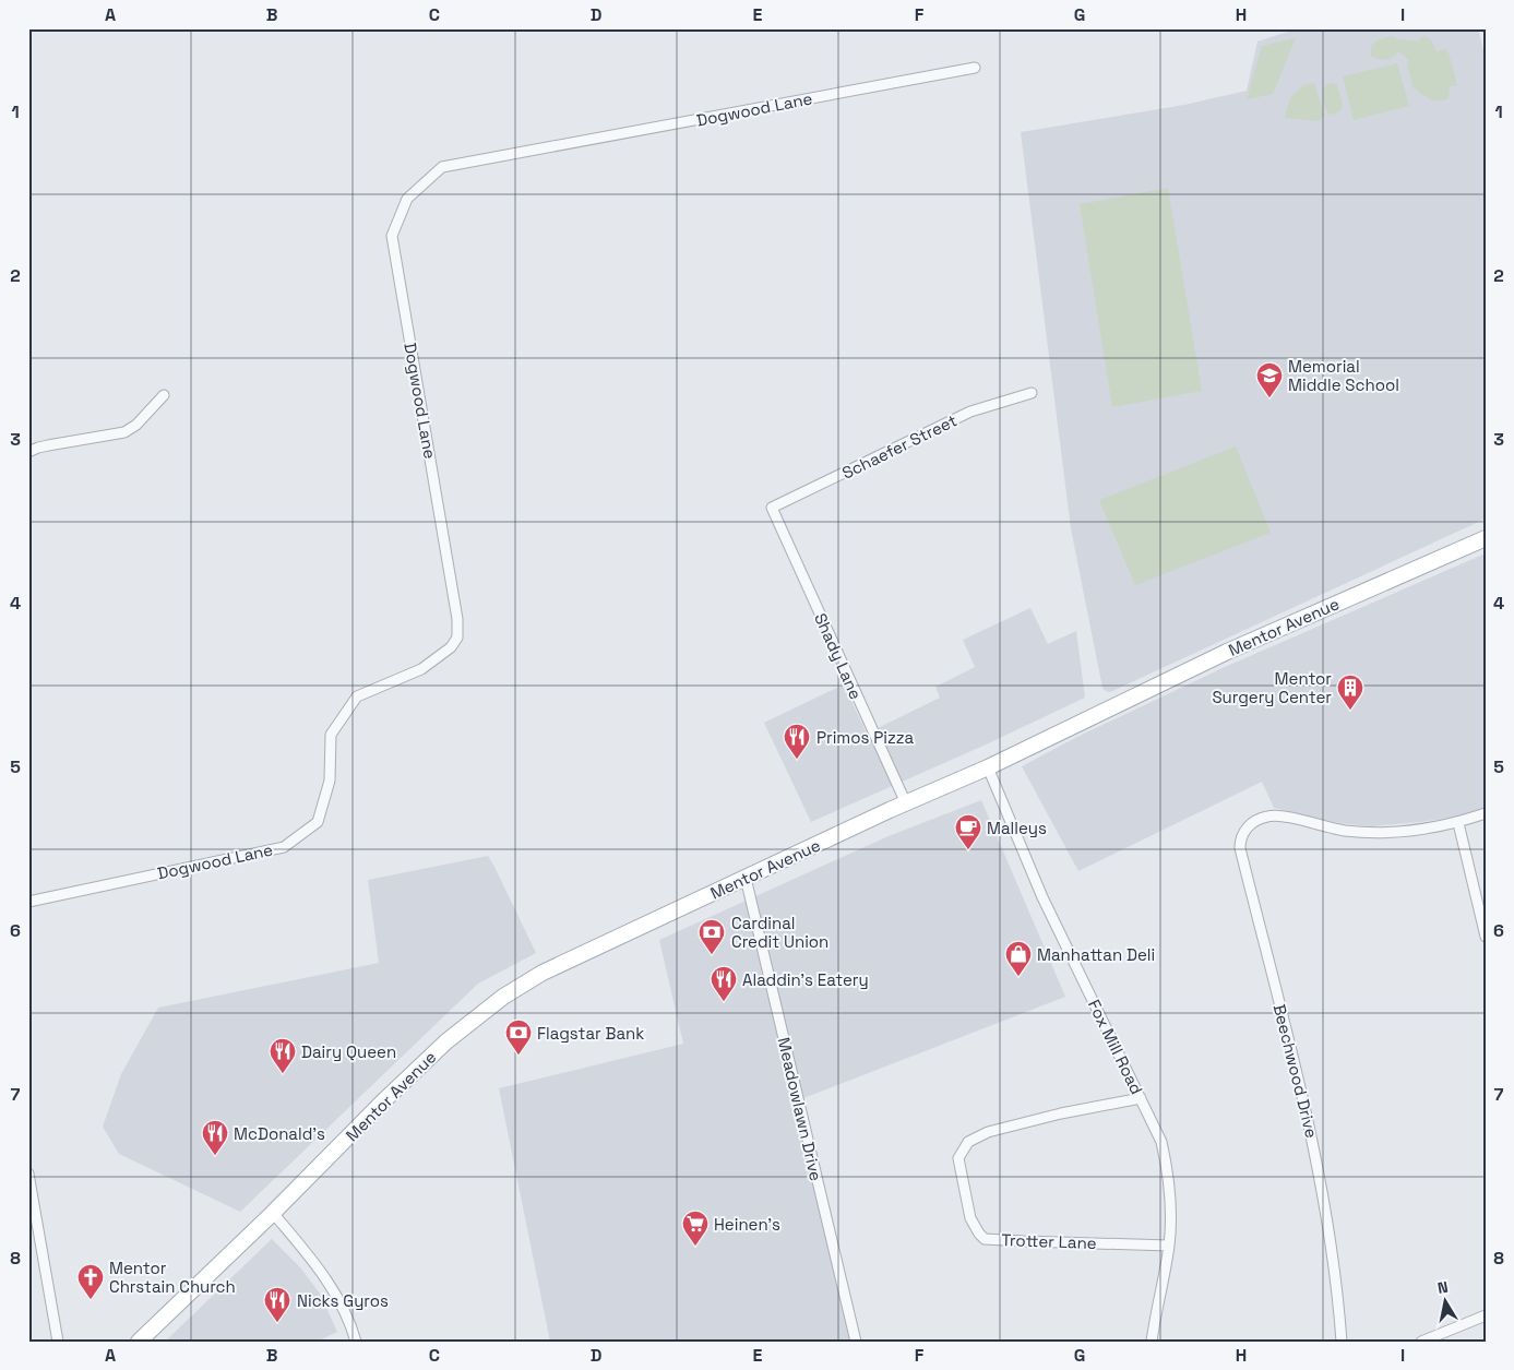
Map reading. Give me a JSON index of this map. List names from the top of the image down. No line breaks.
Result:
{"streets":{"main road":["Mentor Avenue"],"street":["Dogwood Lane","Schaefer Street","Shady Lane","Fox Mill Road","Beechwood Drive","Meadowlawn Drive","Trotter Lane"]},"crossings":[["Schaefer Street","Shady Lane"],["Mentor Avenue","Shady Lane"],["Mentor Avenue","Fox Mill Road"],["Mentor Avenue","Meadowlawn Drive"],["Fox Mill Road","Trotter Lane"]],"places":{"school or university":["Memorial Middle School"],"building":["Mentor Surgery Center"],"restaurant":["Primos Pizza","Aladdin's Eatery","Dairy Queen","McDonald's","Nicks Gyros"],"cafe":["Malleys"],"bank":["Cardinal Credit Union","Flagstar Bank"],"shop":["Manhattan Deli"],"supermarket":["Heinen's"],"church":["Mentor Chrstain Church"]},"north":"top","grid":{"columns":["A","B","C","D","E","F","G","H","I"],"rows":["1","2","3","4","5","6","7","8"]}}
